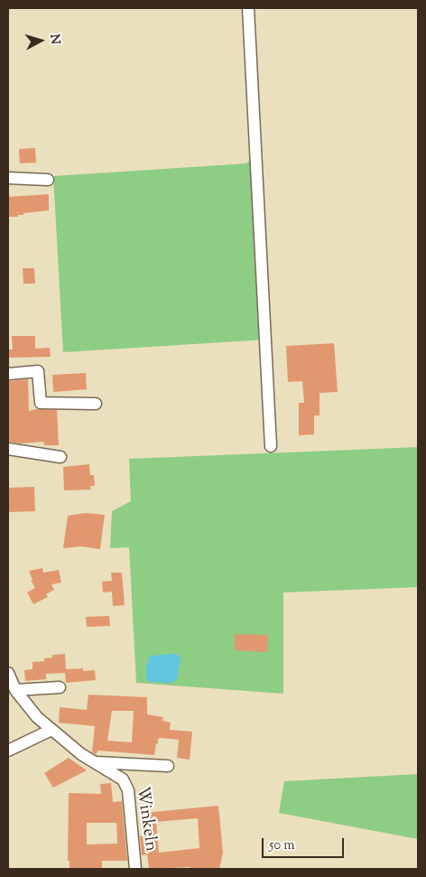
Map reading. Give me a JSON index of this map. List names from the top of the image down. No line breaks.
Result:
{"streets":{"street":["Winkeln"]},"scale_bar":"50 m","north":"right"}
